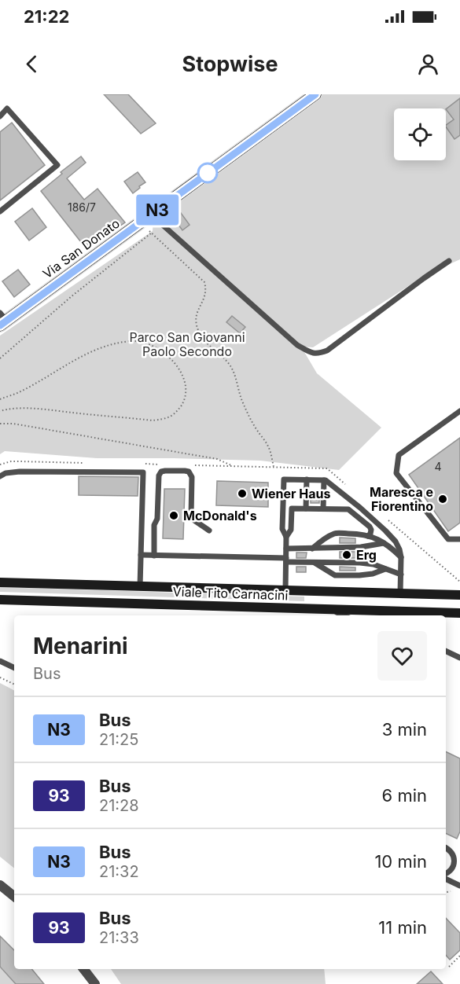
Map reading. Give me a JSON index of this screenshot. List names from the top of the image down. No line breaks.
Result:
{"streets":{"main road":["Via San Donato","Viale Tito Carnacini"]},"parks":["Parco San Giovanni Paolo Secondo"],"places":["Wiener Haus","Maresca e Fiorentino","McDonald's","Erg"],"lines":["bus line N3"],"house_numbers":["186/7","4"],"page":{"status":"21:22","header":"Stopwise","on_map":"N3","heading":["Menarini","Bus"],"list":[{"mark":"N3","name":"Bus","note":"21:25","value":"3 min"},{"mark":"93","name":"Bus","note":"21:28","value":"6 min"},{"mark":"N3","name":"Bus","note":"21:32","value":"10 min"},{"mark":"93","name":"Bus","note":"21:33","value":"11 min"}]}}
